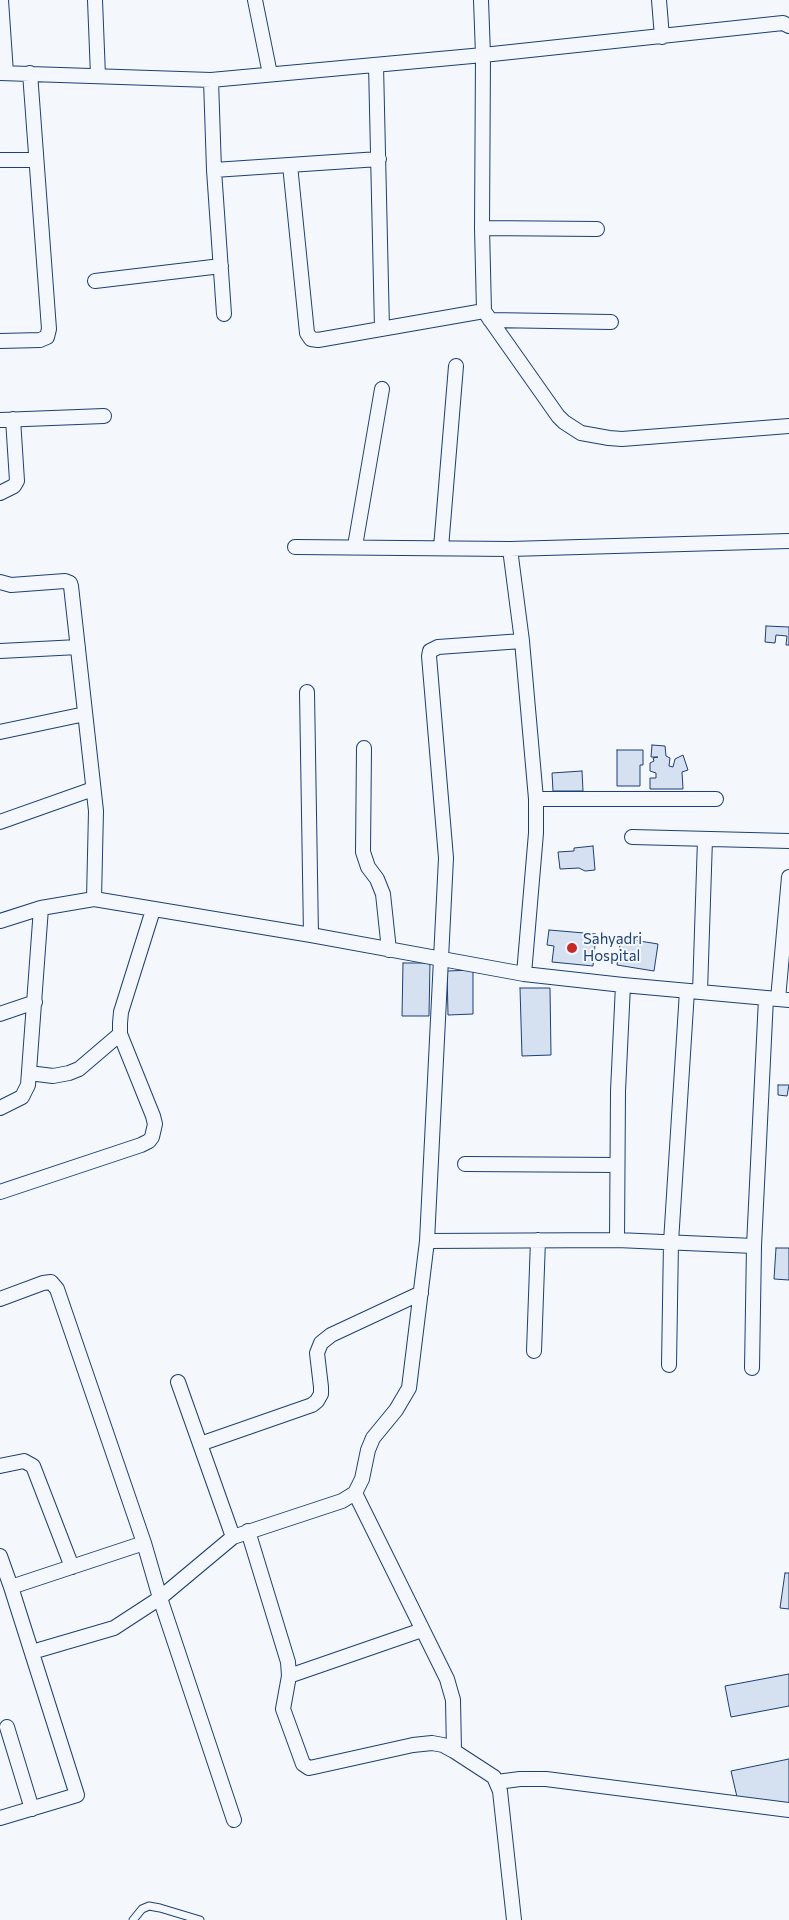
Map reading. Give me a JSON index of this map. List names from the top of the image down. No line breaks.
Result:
{"places":["Sahyadri Hospital"]}
